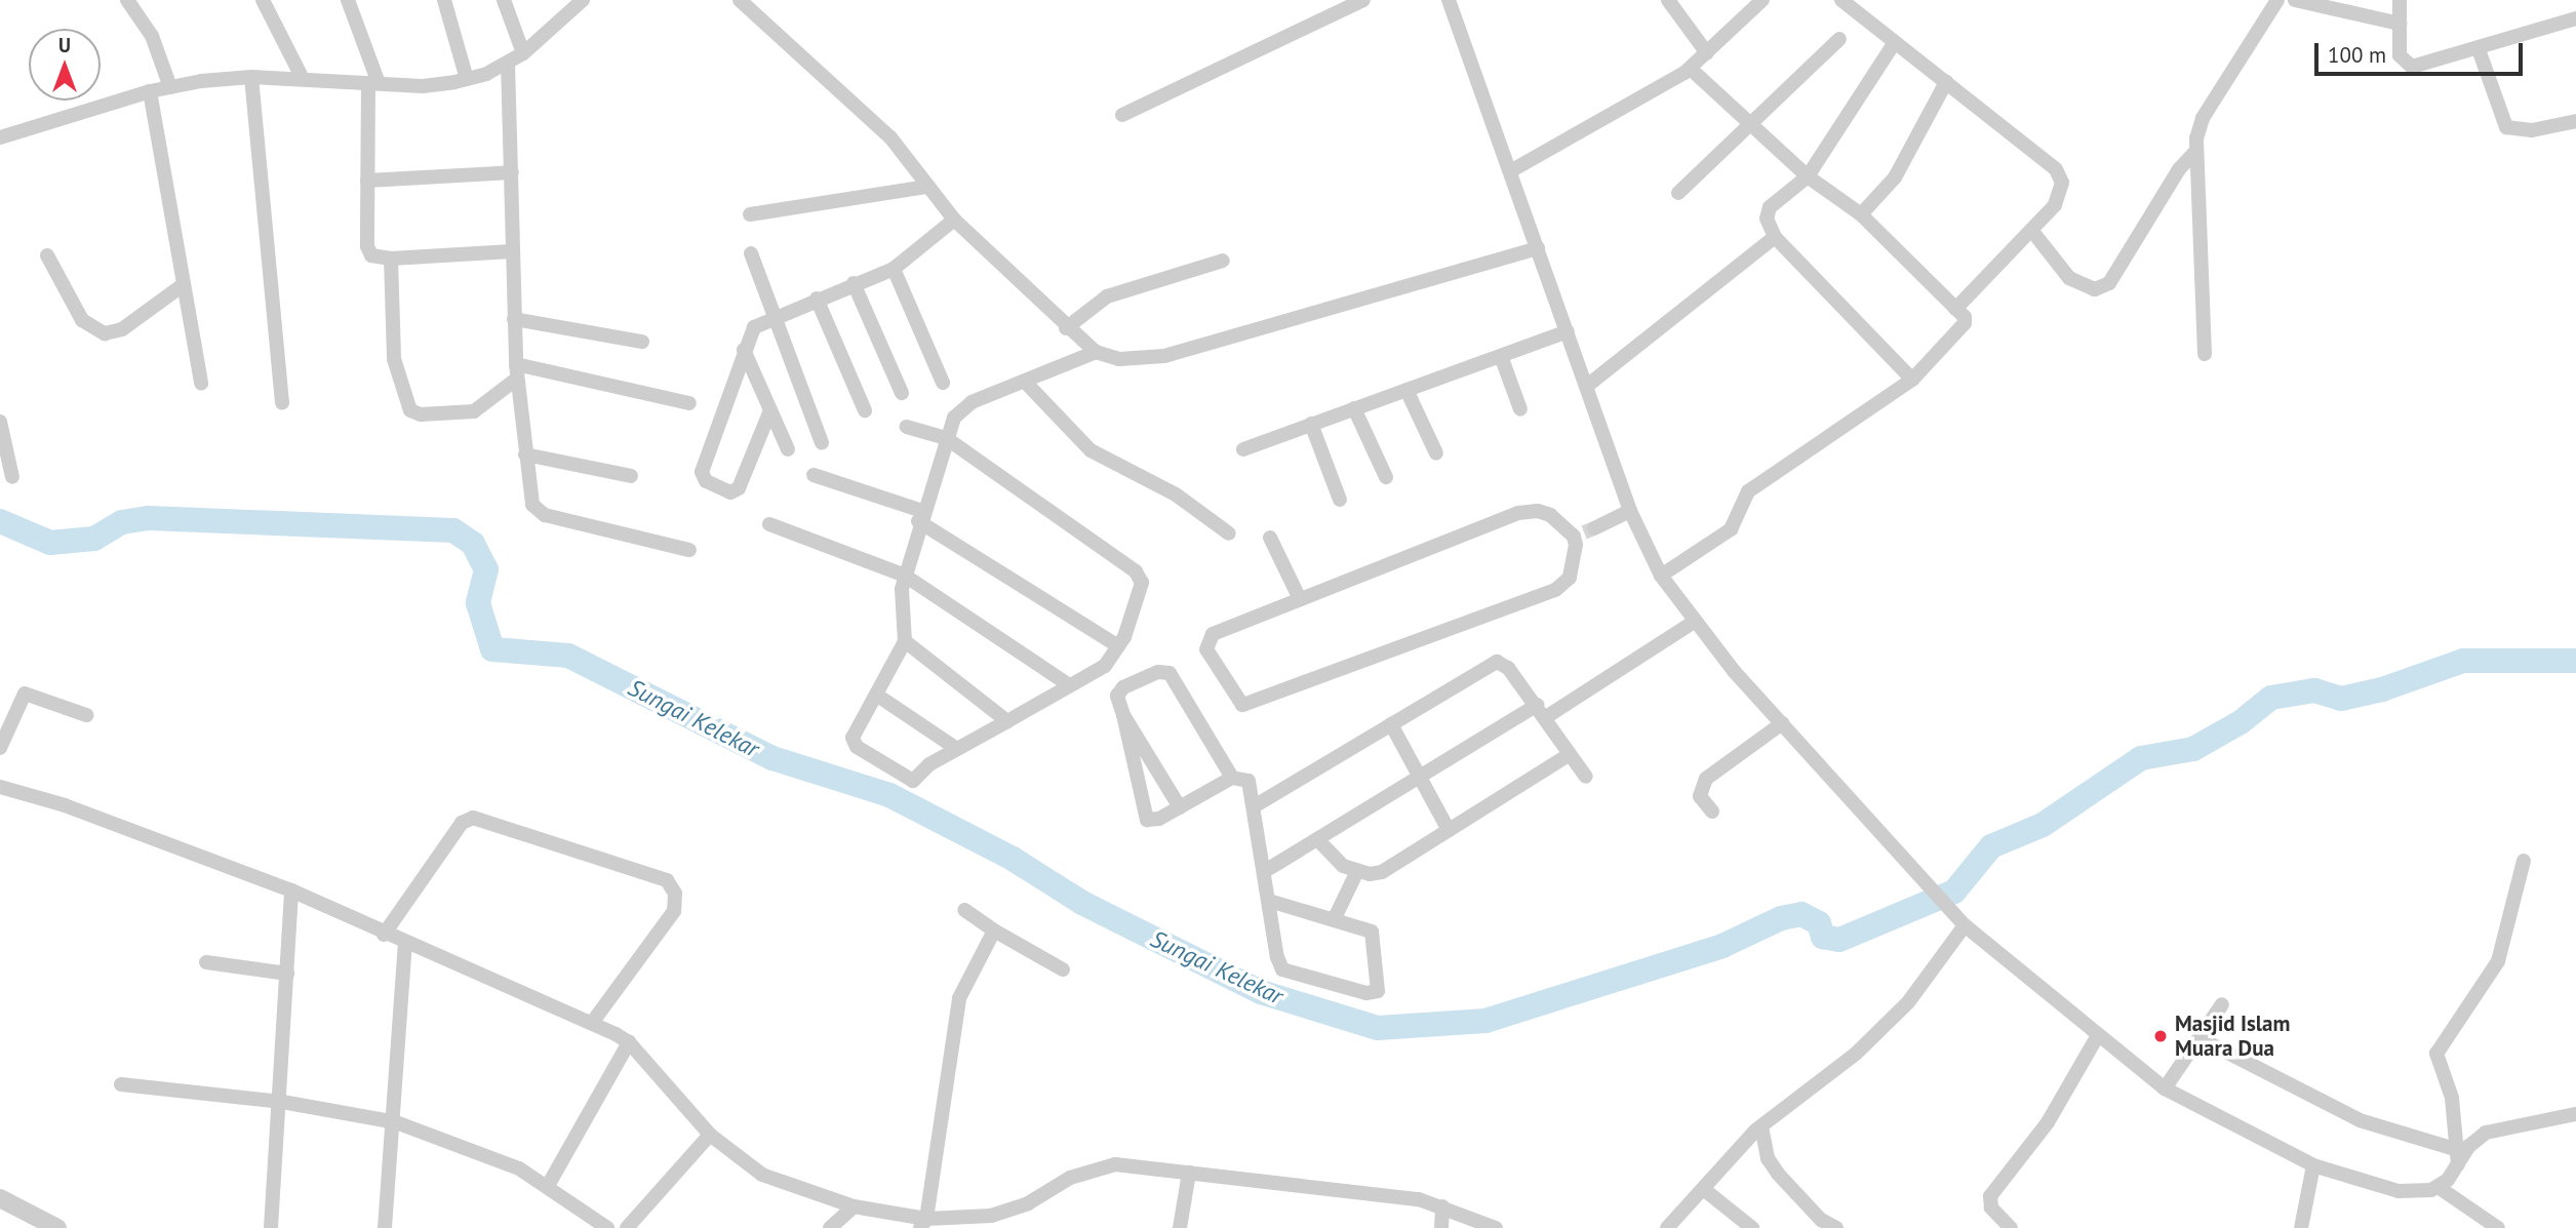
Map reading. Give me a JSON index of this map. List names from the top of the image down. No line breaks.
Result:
{"water":["Sungai Kelekar"],"places":["Masjid Islam Muara Dua"],"scale_bar":"100 m","north":"top"}
